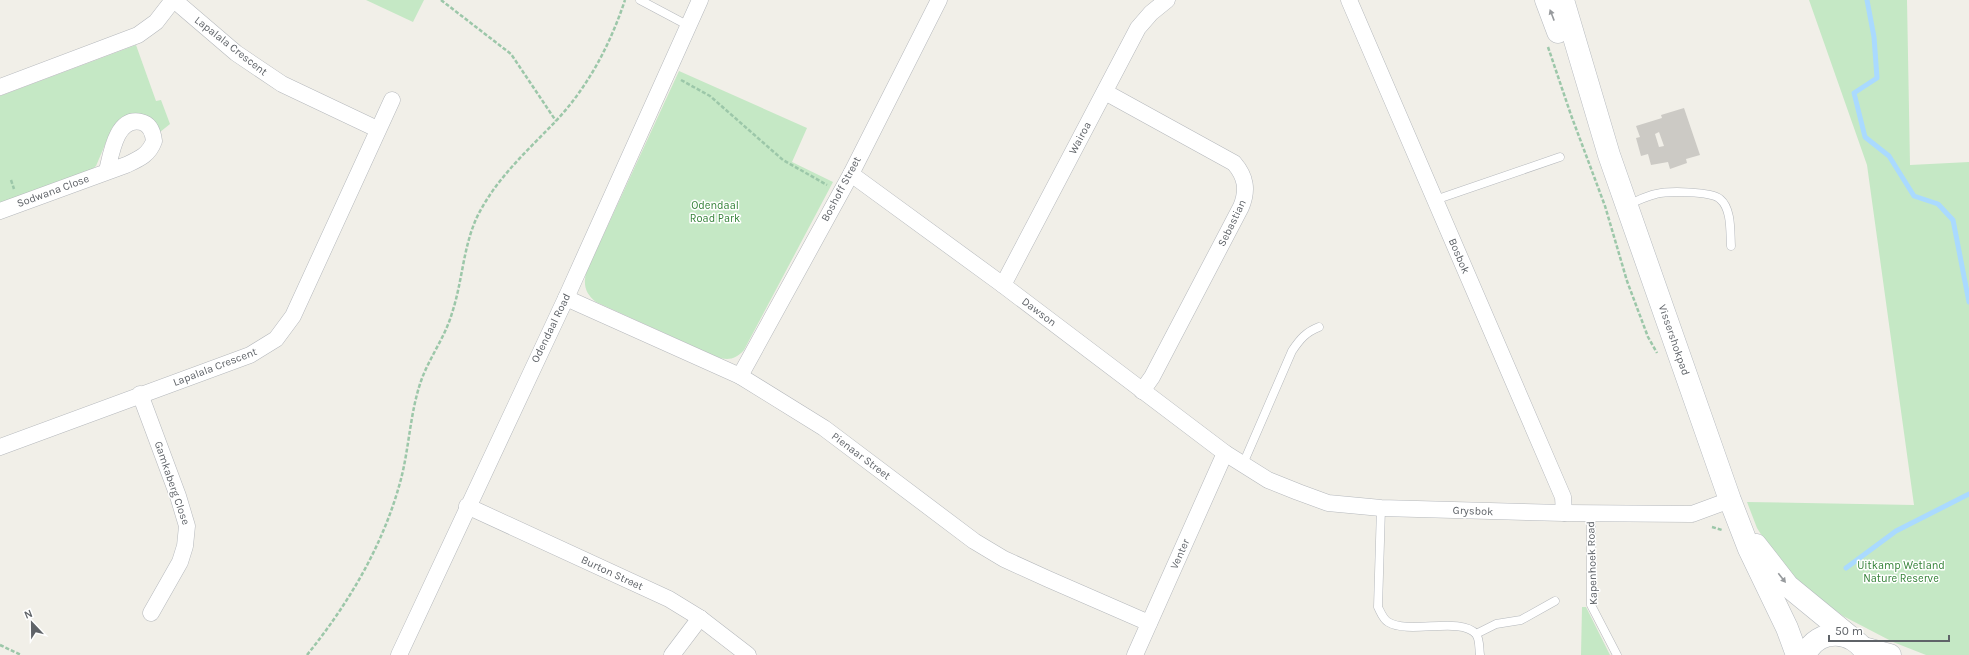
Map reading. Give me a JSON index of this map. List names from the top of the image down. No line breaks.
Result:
{"streets":{"main road":["Vissershokpad"],"street":["Lapalala Crescent","Wairoa","Boshoff Street","Sodwana Close","Sebastian","Bosbok","Dawson","Odendaal Road","Pienaar Street","Gamkaberg Close","Grysbok","Venter","Burton Street"],"lane":["Kapenhoek Road"]},"crossings":[["Lapalala Crescent","Gamkaberg Close"],["Wairoa","Sebastian"],["Wairoa","Dawson"],["Boshoff Street","Dawson"],["Boshoff Street","Pienaar Street"],["Sebastian","Dawson"],["Bosbok","Grysbok"],["Dawson","Grysbok"],["Dawson","Venter"],["Odendaal Road","Pienaar Street"],["Odendaal Road","Burton Street"],["Vissershokpad","Grysbok"],["Pienaar Street","Venter"],["Grysbok","Venter"],["Grysbok","Kapenhoek Road"]],"parks":["Odendaal Road Park","Uitkamp Wetland Nature Reserve"],"scale_bar":"50 m","north":"top"}
